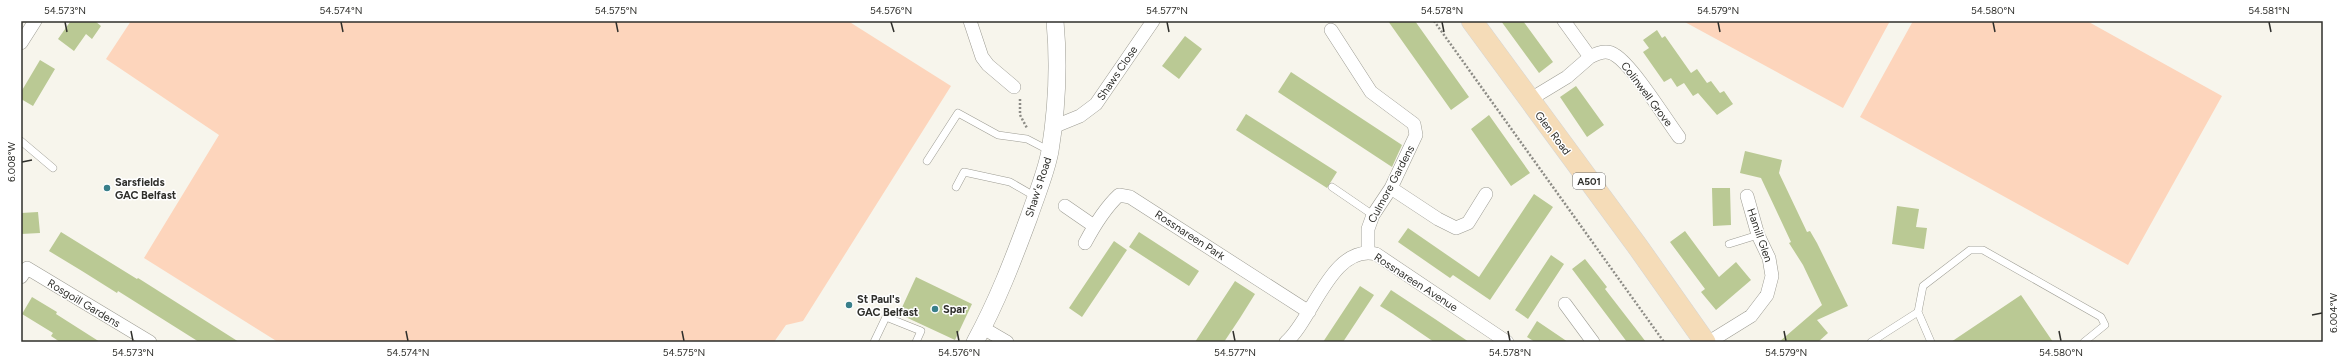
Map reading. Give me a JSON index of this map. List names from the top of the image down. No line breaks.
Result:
{"streets":{"main road":["Glen Road","A501"],"street":["Shaws Close","Colinwell Grove","Culmore Gardens","Shaw's Road","Rossnareen Park","Hamill Glen","Rossnareen Avenue","Rosgoill Gardens"]},"crossings":[["Shaws Close","Shaw's Road"],["Colinwell Grove","Glen Road"],["Culmore Gardens","Rossnareen Avenue"],["Rossnareen Park","Rossnareen Avenue"]],"places":["Sarsfields GAC Belfast","St Paul's GAC Belfast","Spar"],"coordinates":["54.573°N","54.574°N","54.575°N","54.576°N","54.577°N","54.578°N","54.579°N","54.580°N","54.581°N","6.008°W","6.004°W"]}
